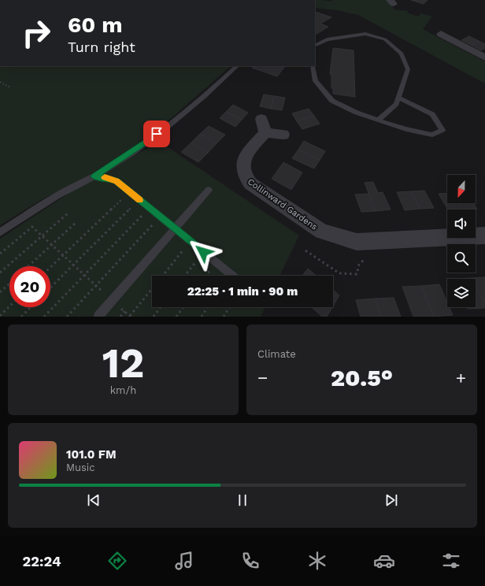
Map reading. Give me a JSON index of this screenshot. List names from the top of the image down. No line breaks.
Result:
{"streets":{"street":["Collinward Gardens"]},"north":"bottom","page":{"turn":["60 m","Turn right"],"limit":"20","trip":"22:25 · 1 min · 90 m","tile":[["12","km/h"],"Climate"],"heat":["−","20.5°","+"],"song":["101.0 FM","Music"],"tabs":"22:24"}}
